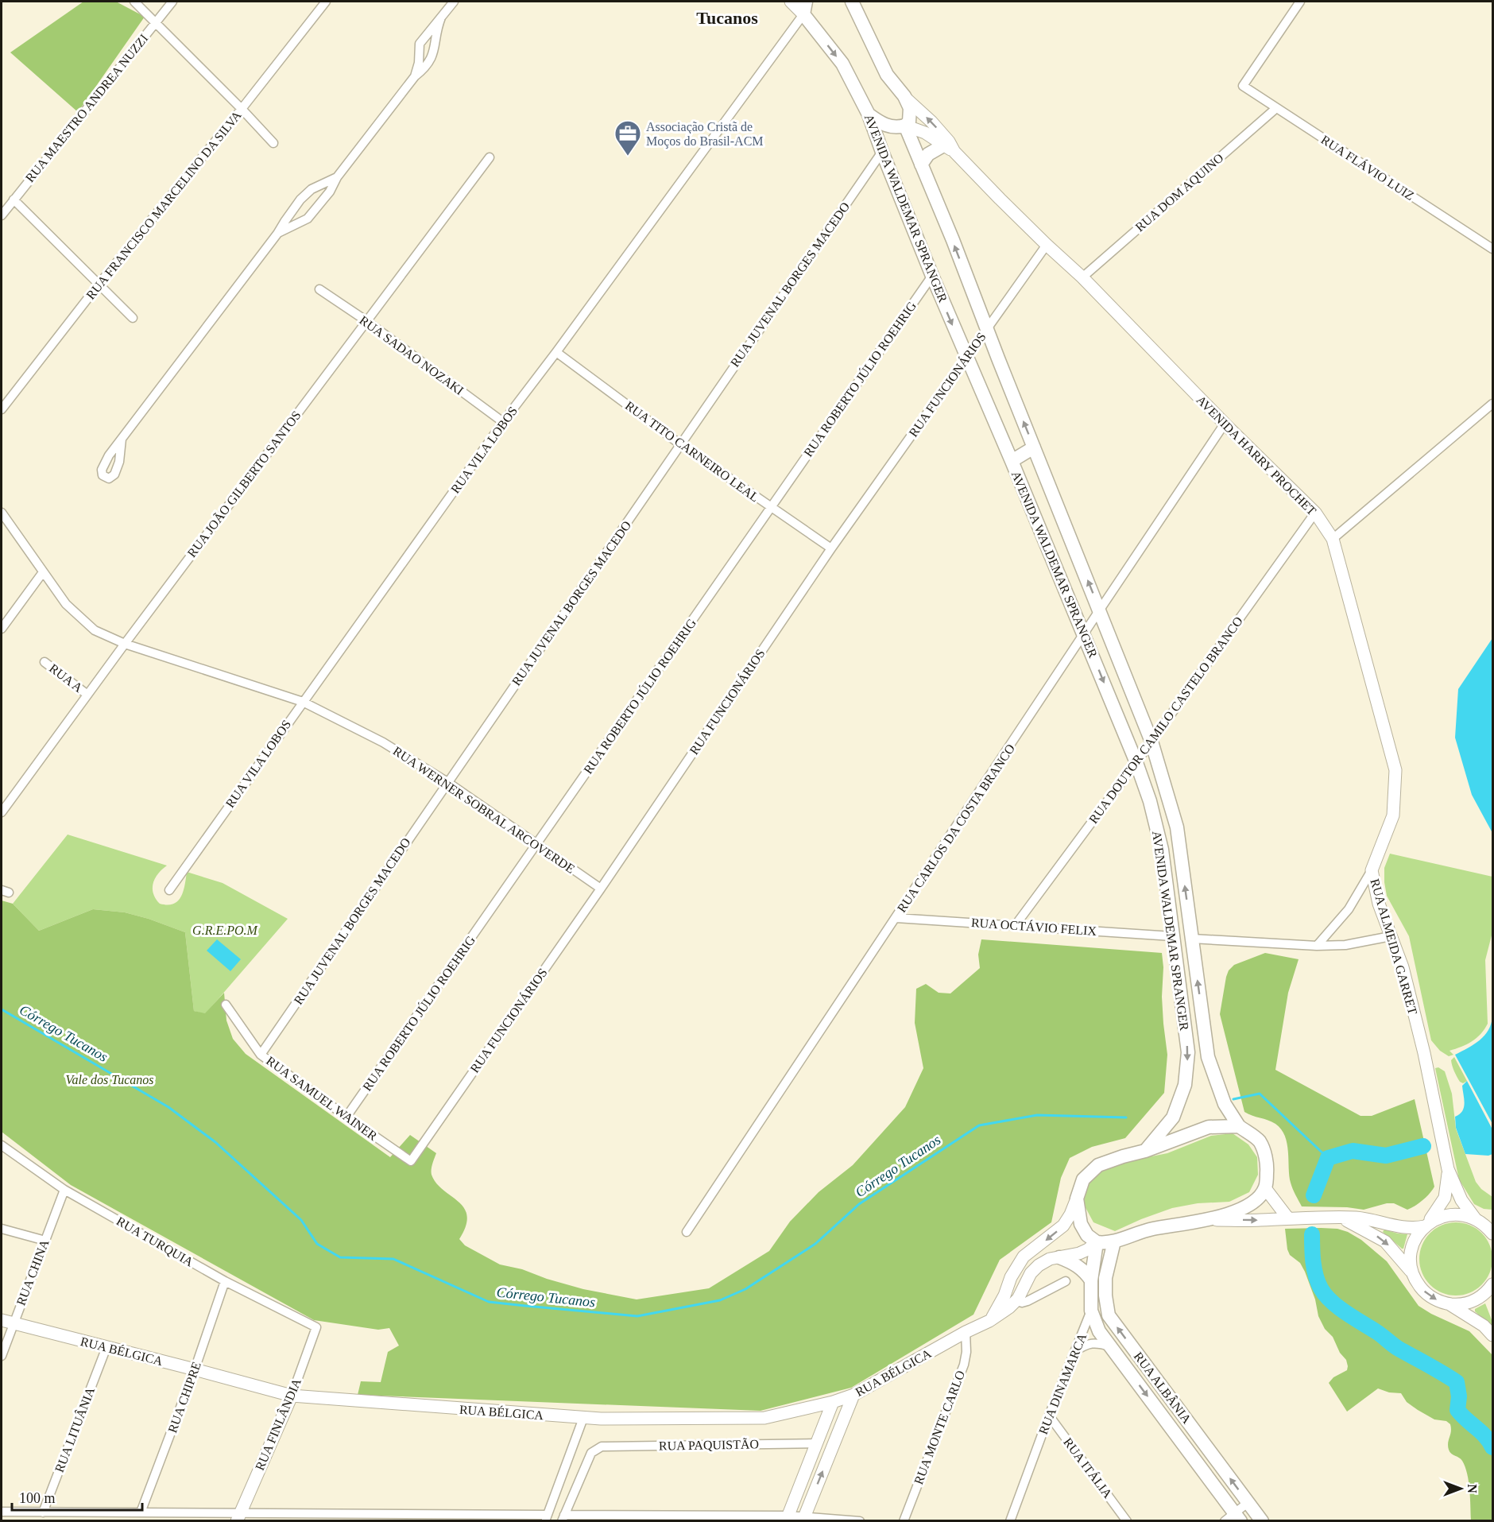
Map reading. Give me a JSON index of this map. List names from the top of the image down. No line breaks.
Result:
{"streets":{"main road":["AVENIDA WALDEMAR SPRANGER","RUA BÉLGICA","RUA DINAMARCA","RUA ALBÂNIA"],"street":["RUA MAESTRO ANDREA NUZZI","RUA FLÁVIO LUIZ","RUA DOM AQUINO","RUA FRANCISCO MARCELINO DA SILVA","RUA JUVENAL BORGES MACEDO","RUA SADAO NOZAKI","RUA ROBERTO JÚLIO ROEHRIG","RUA FUNCIONÁRIOS","RUA VILA LOBOS","RUA TITO CARNEIRO LEAL","AVENIDA HARRY PROCHET","RUA JOÃO GILBERTO SANTOS","RUA A","RUA DOUTOR CAMILO CASTELO BRANCO","RUA WERNER SOBRAL ARCOVERDE","RUA CARLOS DA COSTA BRANCO","RUA OCTÁVIO FELIX","RUA ALMEIDA GARRET","RUA SAMUEL WAINER","RUA TURQUIA","RUA CHINA","RUA CHIPRE","RUA FINLÂNDIA","RUA MONTE CARLO","RUA LITUÂNIA","RUA PAQUISTÃO","RUA ITÁLIA"]},"crossings":[["RUA FLÁVIO LUIZ","RUA DOM AQUINO"],["RUA DOM AQUINO","AVENIDA HARRY PROCHET"],["AVENIDA WALDEMAR SPRANGER","RUA JUVENAL BORGES MACEDO"],["AVENIDA WALDEMAR SPRANGER","RUA ROBERTO JÚLIO ROEHRIG"],["AVENIDA WALDEMAR SPRANGER","RUA FUNCIONÁRIOS"],["AVENIDA WALDEMAR SPRANGER","RUA VILA LOBOS"],["AVENIDA WALDEMAR SPRANGER","AVENIDA HARRY PROCHET"],["AVENIDA WALDEMAR SPRANGER","RUA DOUTOR CAMILO CASTELO BRANCO"],["AVENIDA WALDEMAR SPRANGER","RUA CARLOS DA COSTA BRANCO"],["AVENIDA WALDEMAR SPRANGER","RUA OCTÁVIO FELIX"],["RUA JUVENAL BORGES MACEDO","RUA TITO CARNEIRO LEAL"],["RUA JUVENAL BORGES MACEDO","RUA WERNER SOBRAL ARCOVERDE"],["RUA JUVENAL BORGES MACEDO","RUA SAMUEL WAINER"],["RUA SADAO NOZAKI","RUA VILA LOBOS"],["RUA SADAO NOZAKI","RUA JOÃO GILBERTO SANTOS"],["RUA ROBERTO JÚLIO ROEHRIG","RUA TITO CARNEIRO LEAL"],["RUA ROBERTO JÚLIO ROEHRIG","RUA WERNER SOBRAL ARCOVERDE"],["RUA ROBERTO JÚLIO ROEHRIG","RUA SAMUEL WAINER"],["RUA FUNCIONÁRIOS","RUA TITO CARNEIRO LEAL"],["RUA FUNCIONÁRIOS","AVENIDA HARRY PROCHET"],["RUA FUNCIONÁRIOS","RUA WERNER SOBRAL ARCOVERDE"],["RUA FUNCIONÁRIOS","RUA SAMUEL WAINER"],["RUA VILA LOBOS","RUA TITO CARNEIRO LEAL"],["RUA VILA LOBOS","RUA WERNER SOBRAL ARCOVERDE"],["AVENIDA HARRY PROCHET","RUA DOUTOR CAMILO CASTELO BRANCO"],["AVENIDA HARRY PROCHET","RUA CARLOS DA COSTA BRANCO"],["AVENIDA HARRY PROCHET","RUA ALMEIDA GARRET"],["RUA JOÃO GILBERTO SANTOS","RUA A"],["RUA JOÃO GILBERTO SANTOS","RUA WERNER SOBRAL ARCOVERDE"],["RUA DOUTOR CAMILO CASTELO BRANCO","RUA OCTÁVIO FELIX"],["RUA CARLOS DA COSTA BRANCO","RUA OCTÁVIO FELIX"],["RUA ALMEIDA GARRET","RUA BÉLGICA"],["RUA TURQUIA","RUA CHINA"],["RUA TURQUIA","RUA CHIPRE"],["RUA TURQUIA","RUA FINLÂNDIA"],["RUA CHINA","RUA BÉLGICA"],["RUA BÉLGICA","RUA DINAMARCA"],["RUA BÉLGICA","RUA ALBÂNIA"],["RUA BÉLGICA","RUA CHIPRE"],["RUA BÉLGICA","RUA FINLÂNDIA"],["RUA BÉLGICA","RUA MONTE CARLO"],["RUA BÉLGICA","RUA LITUÂNIA"],["RUA DINAMARCA","RUA ALBÂNIA"],["RUA DINAMARCA","RUA ITÁLIA"]],"districts":["Tucanos"],"water":["Córrego Tucanos"],"parks":["G.R.E.PO.M","Vale dos Tucanos"],"places":{"office":["Associação Cristã de Moços do Brasil-ACM"]},"scale_bar":"100 m","north":"right"}
